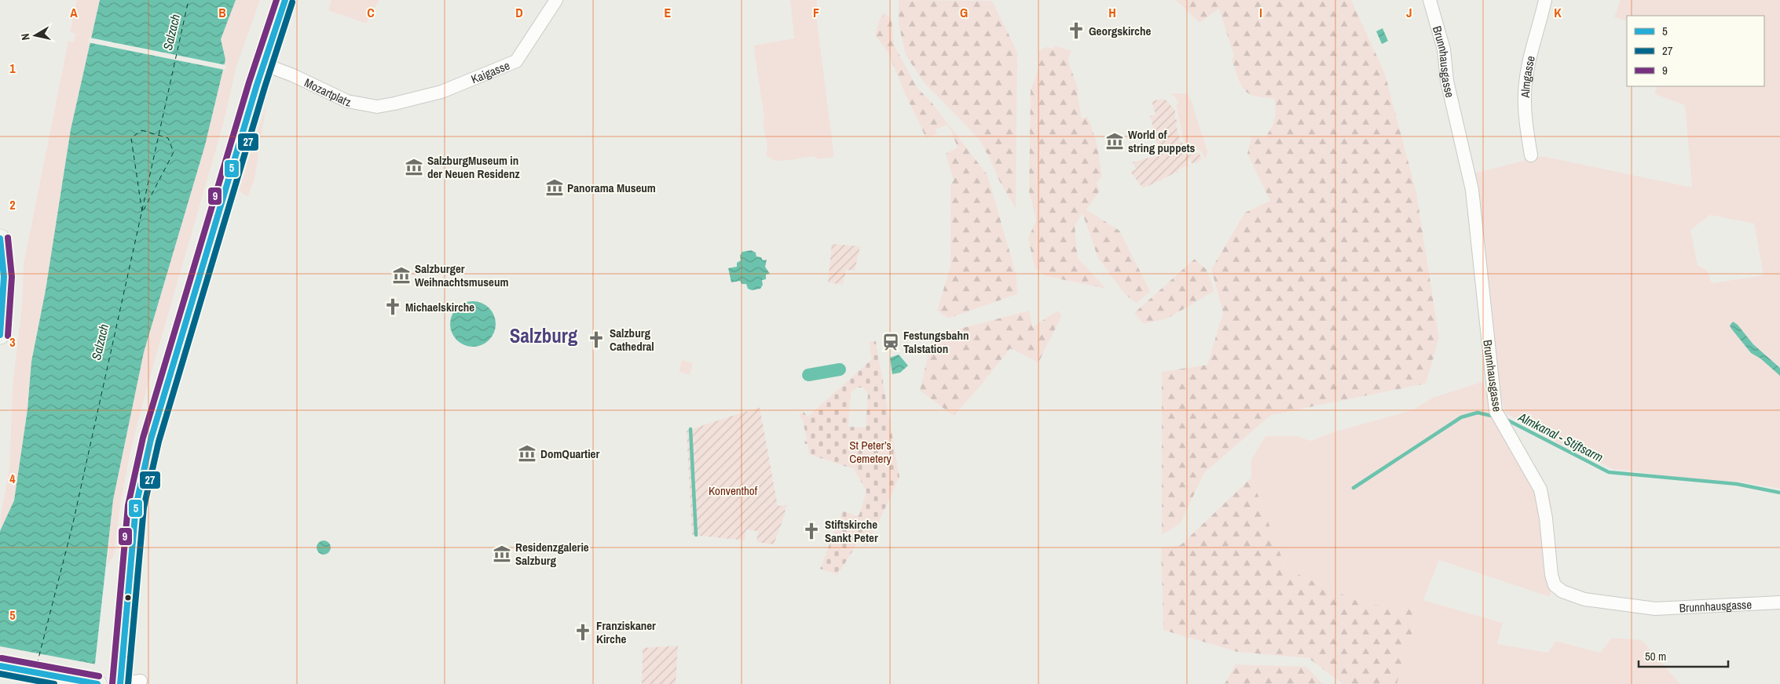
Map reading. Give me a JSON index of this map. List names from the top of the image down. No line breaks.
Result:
{"streets":{"street":["Brunnhausgasse","Kaigasse","Almgasse","Mozartplatz"]},"crossings":[["Kaigasse","Mozartplatz"]],"districts":["Salzburg"],"water":["Salzach","Almkanal - Stiftsarm"],"parks":["St Peter’s Cemetery","Konventhof"],"places":{"church":["Georgskirche","Michaelskirche","Salzburg Cathedral","Stiftskirche Sankt Peter","Franziskaner Kirche"],"museum":["World of string puppets","SalzburgMuseum in der Neuen Residenz","Panorama Museum","Salzburger Weihnachtsmuseum","DomQuartier","Residenzgalerie Salzburg"],"station":["Festungsbahn Talstation"]},"lines":["transit line 5","transit line 9","transit line 27"],"legend":["5","27","9"],"scale_bar":"50 m","north":"left","grid":{"columns":["A","B","C","D","E","F","G","H","I","J","K"],"rows":["1","2","3","4","5"]}}
